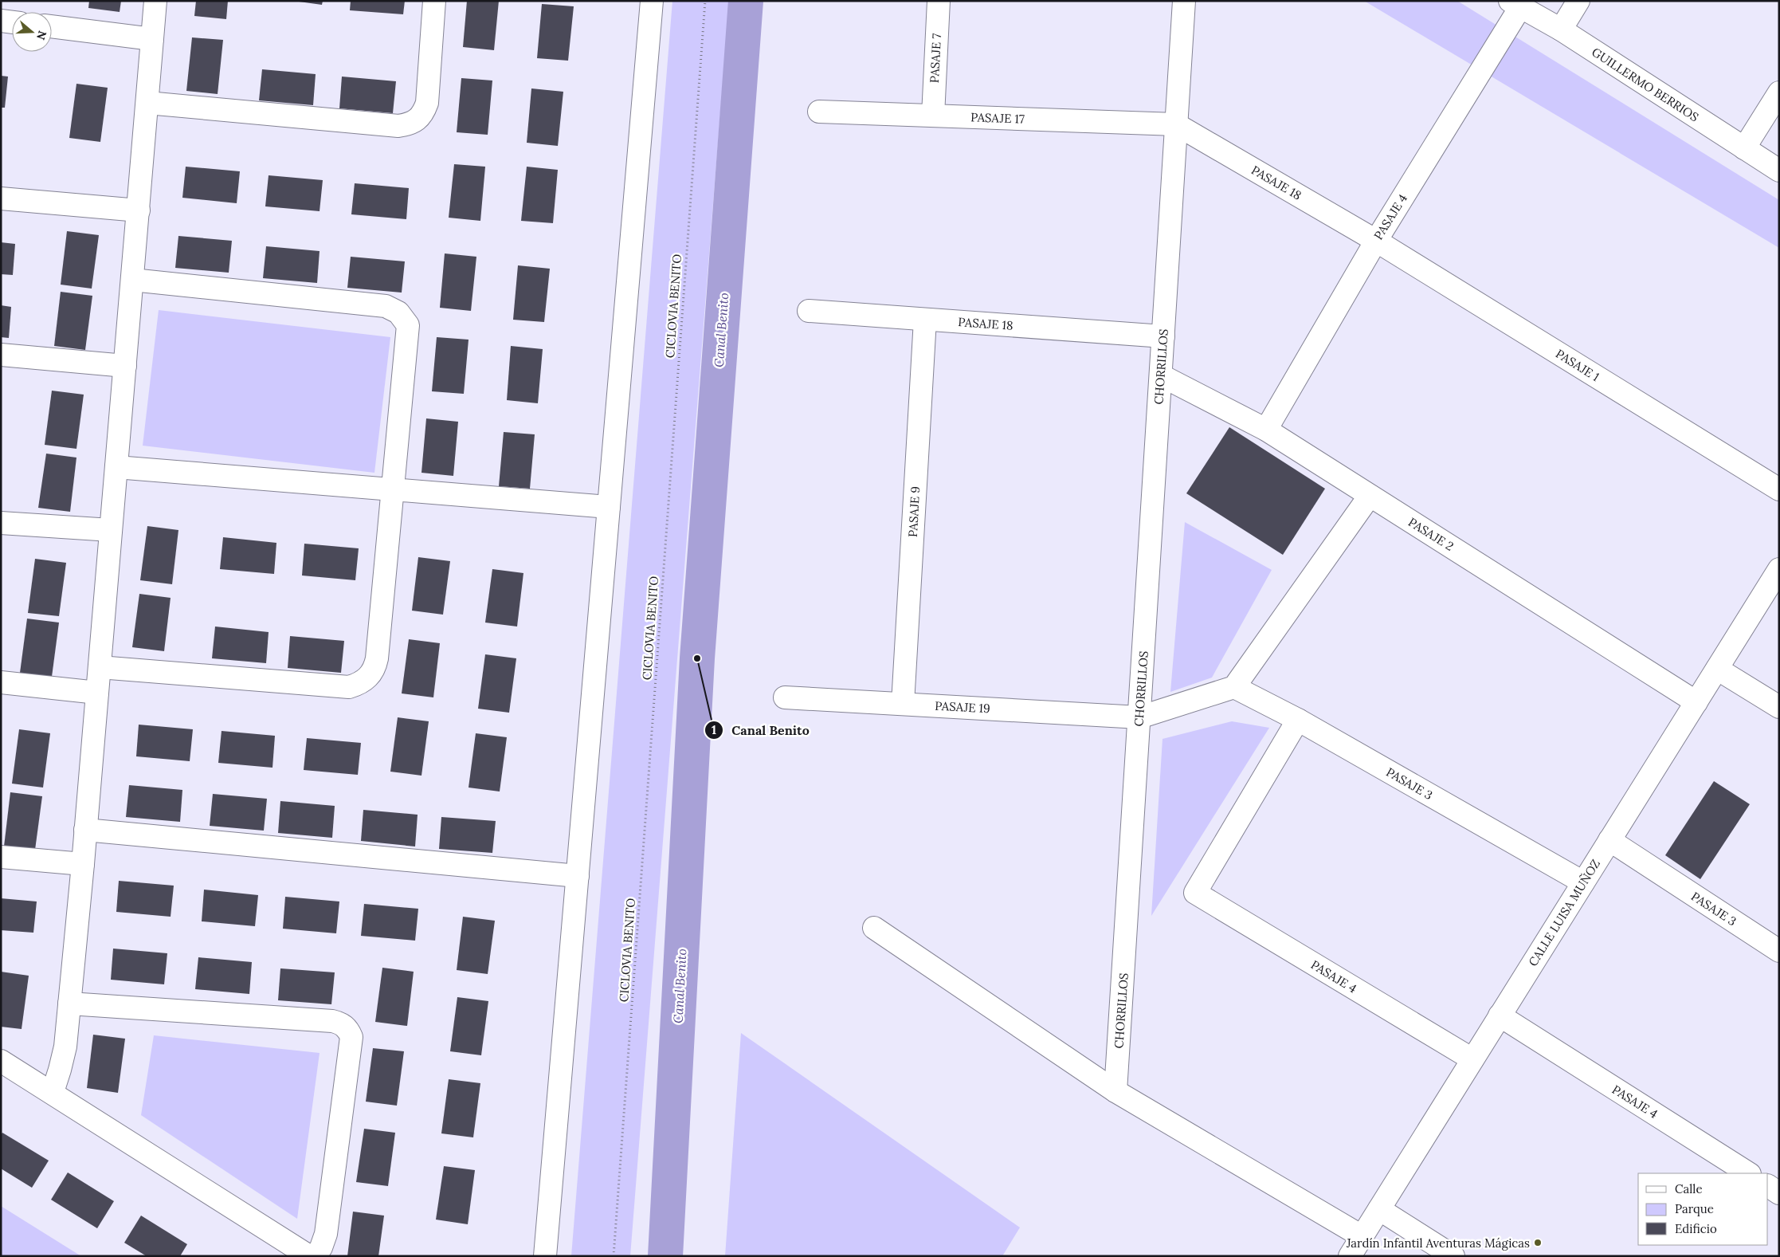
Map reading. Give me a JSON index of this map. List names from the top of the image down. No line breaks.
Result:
{"streets":{"street":["PASAJE 7","GUILLERMO BERRIOS","PASAJE 17","PASAJE 18","PASAJE 4","PASAJE 1","CHORRILLOS","PASAJE 9","PASAJE 2","PASAJE 19","PASAJE 3","CALLE LUISA MUÑOZ"],"path":["CICLOVIA BENITO"]},"crossings":[["PASAJE 7","PASAJE 17"],["GUILLERMO BERRIOS","PASAJE 4"],["PASAJE 17","PASAJE 18"],["PASAJE 17","CHORRILLOS"],["PASAJE 18","PASAJE 4"],["PASAJE 18","PASAJE 1"],["PASAJE 18","CHORRILLOS"],["PASAJE 18","PASAJE 9"],["PASAJE 4","PASAJE 1"],["PASAJE 4","PASAJE 2"],["PASAJE 4","PASAJE 3"],["PASAJE 4","CALLE LUISA MUÑOZ"],["CHORRILLOS","PASAJE 2"],["CHORRILLOS","PASAJE 19"],["PASAJE 9","PASAJE 19"],["PASAJE 2","CALLE LUISA MUÑOZ"],["PASAJE 3","CALLE LUISA MUÑOZ"]],"water":["Canal Benito"],"places":["Canal Benito","Jardín Infantil Aventuras Mágicas"],"legend":["Calle","Parque","Edificio"],"north":"right"}
